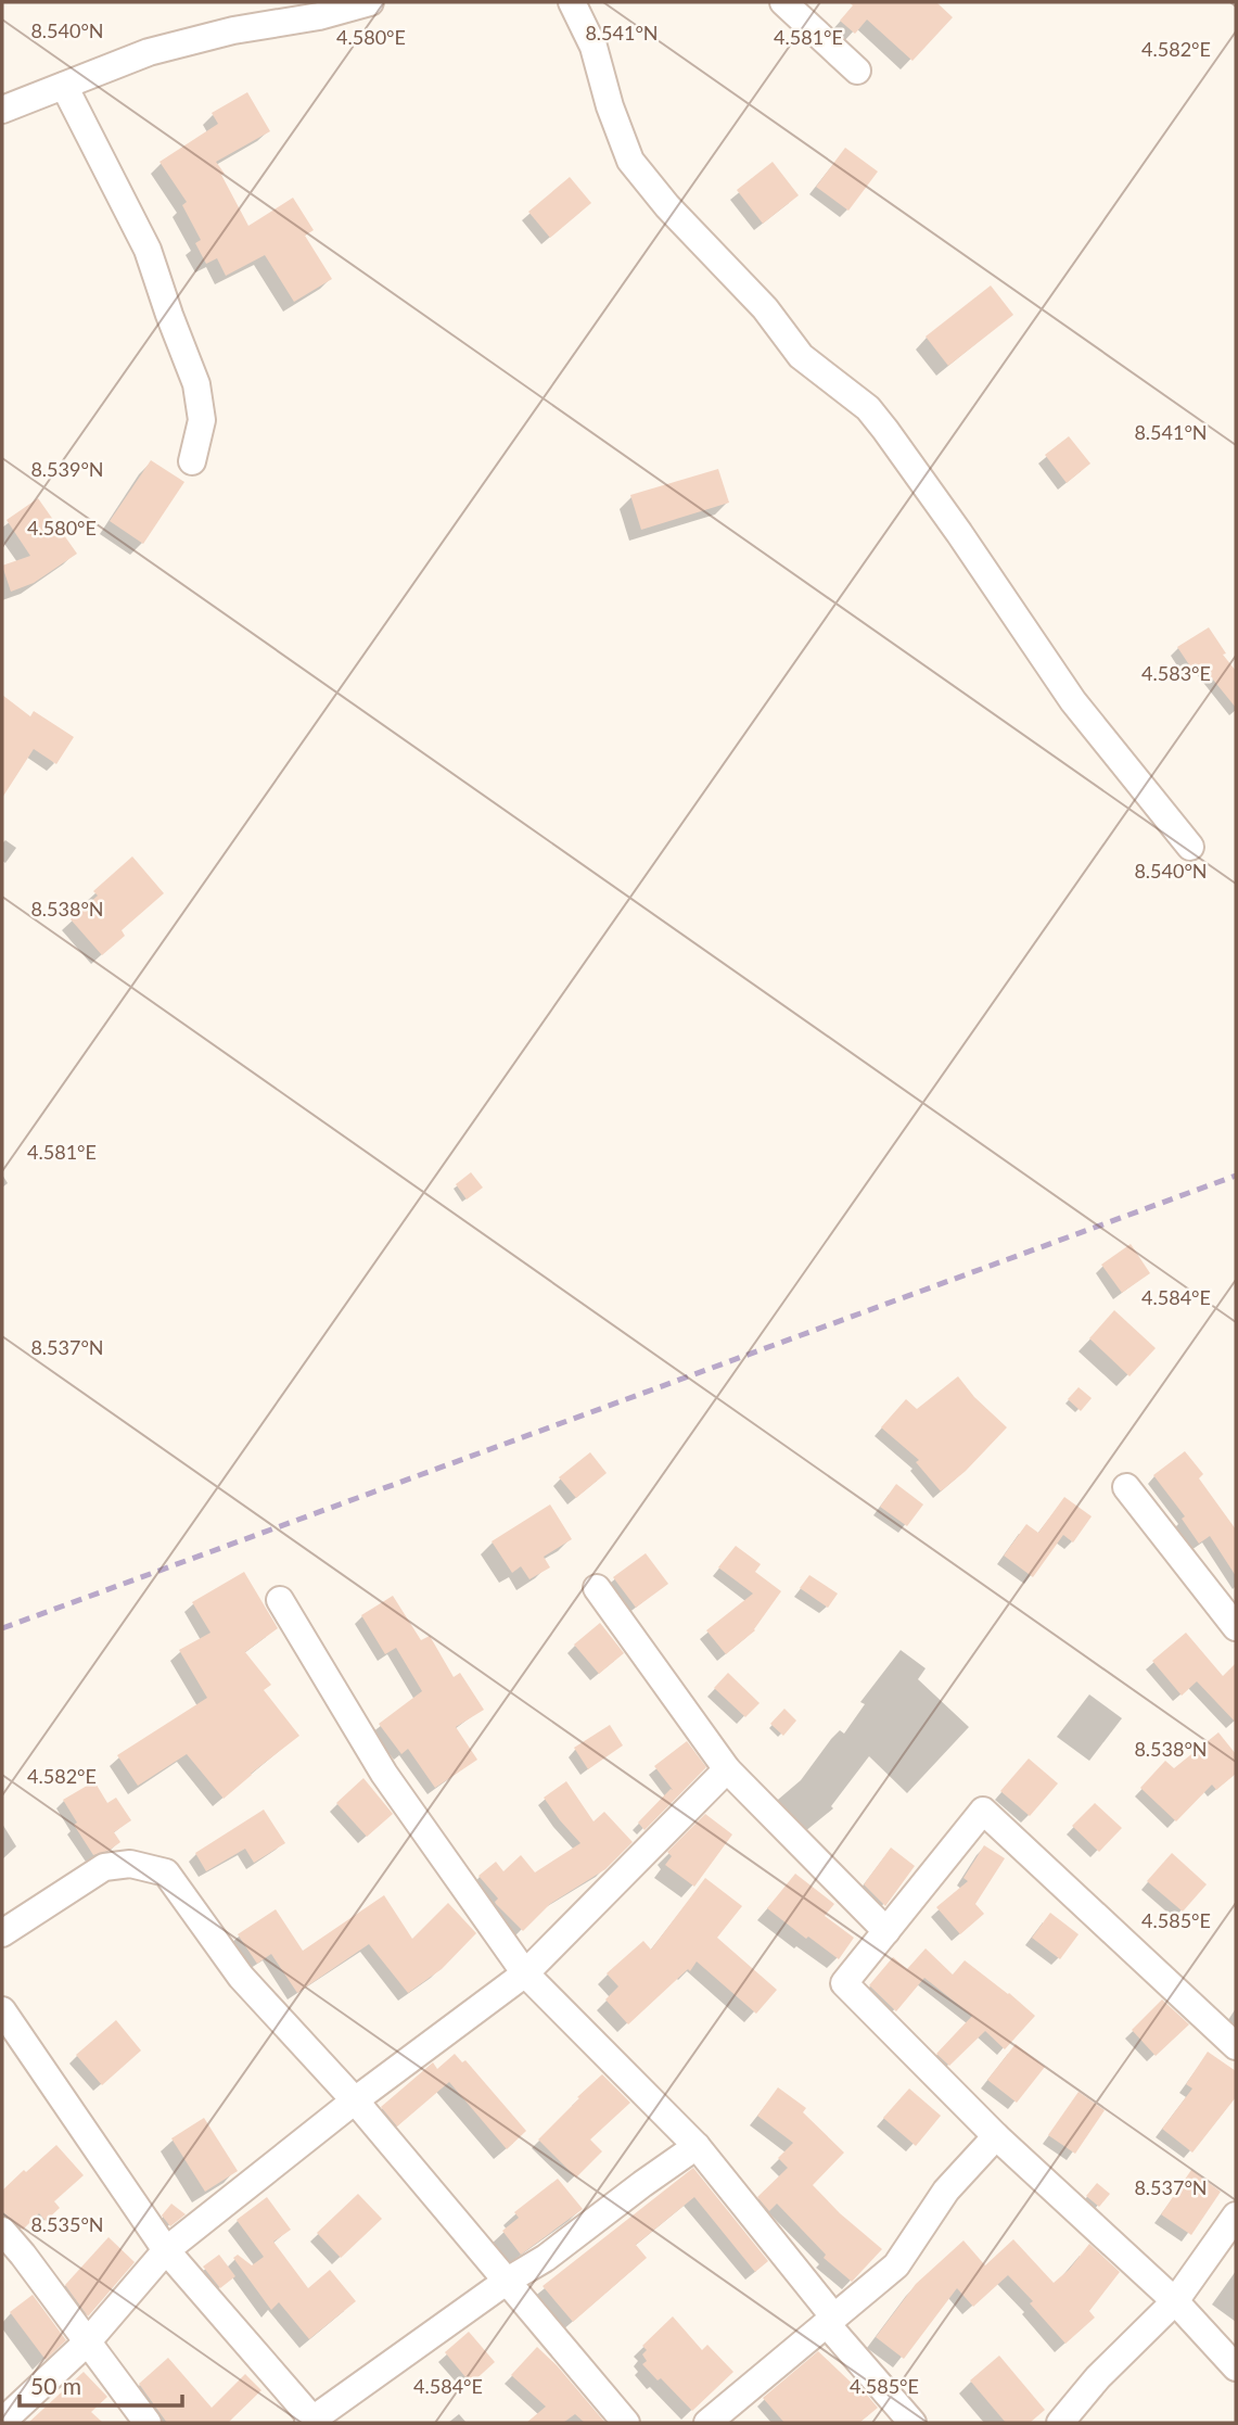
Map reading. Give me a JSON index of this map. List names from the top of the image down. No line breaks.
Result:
{"scale_bar":"50 m","coordinates":["8.540°N","8.541°N","4.580°E","4.581°E","4.582°E","8.539°N","4.583°E","8.538°N","4.584°E","8.537°N","4.585°E","8.535°N"]}
